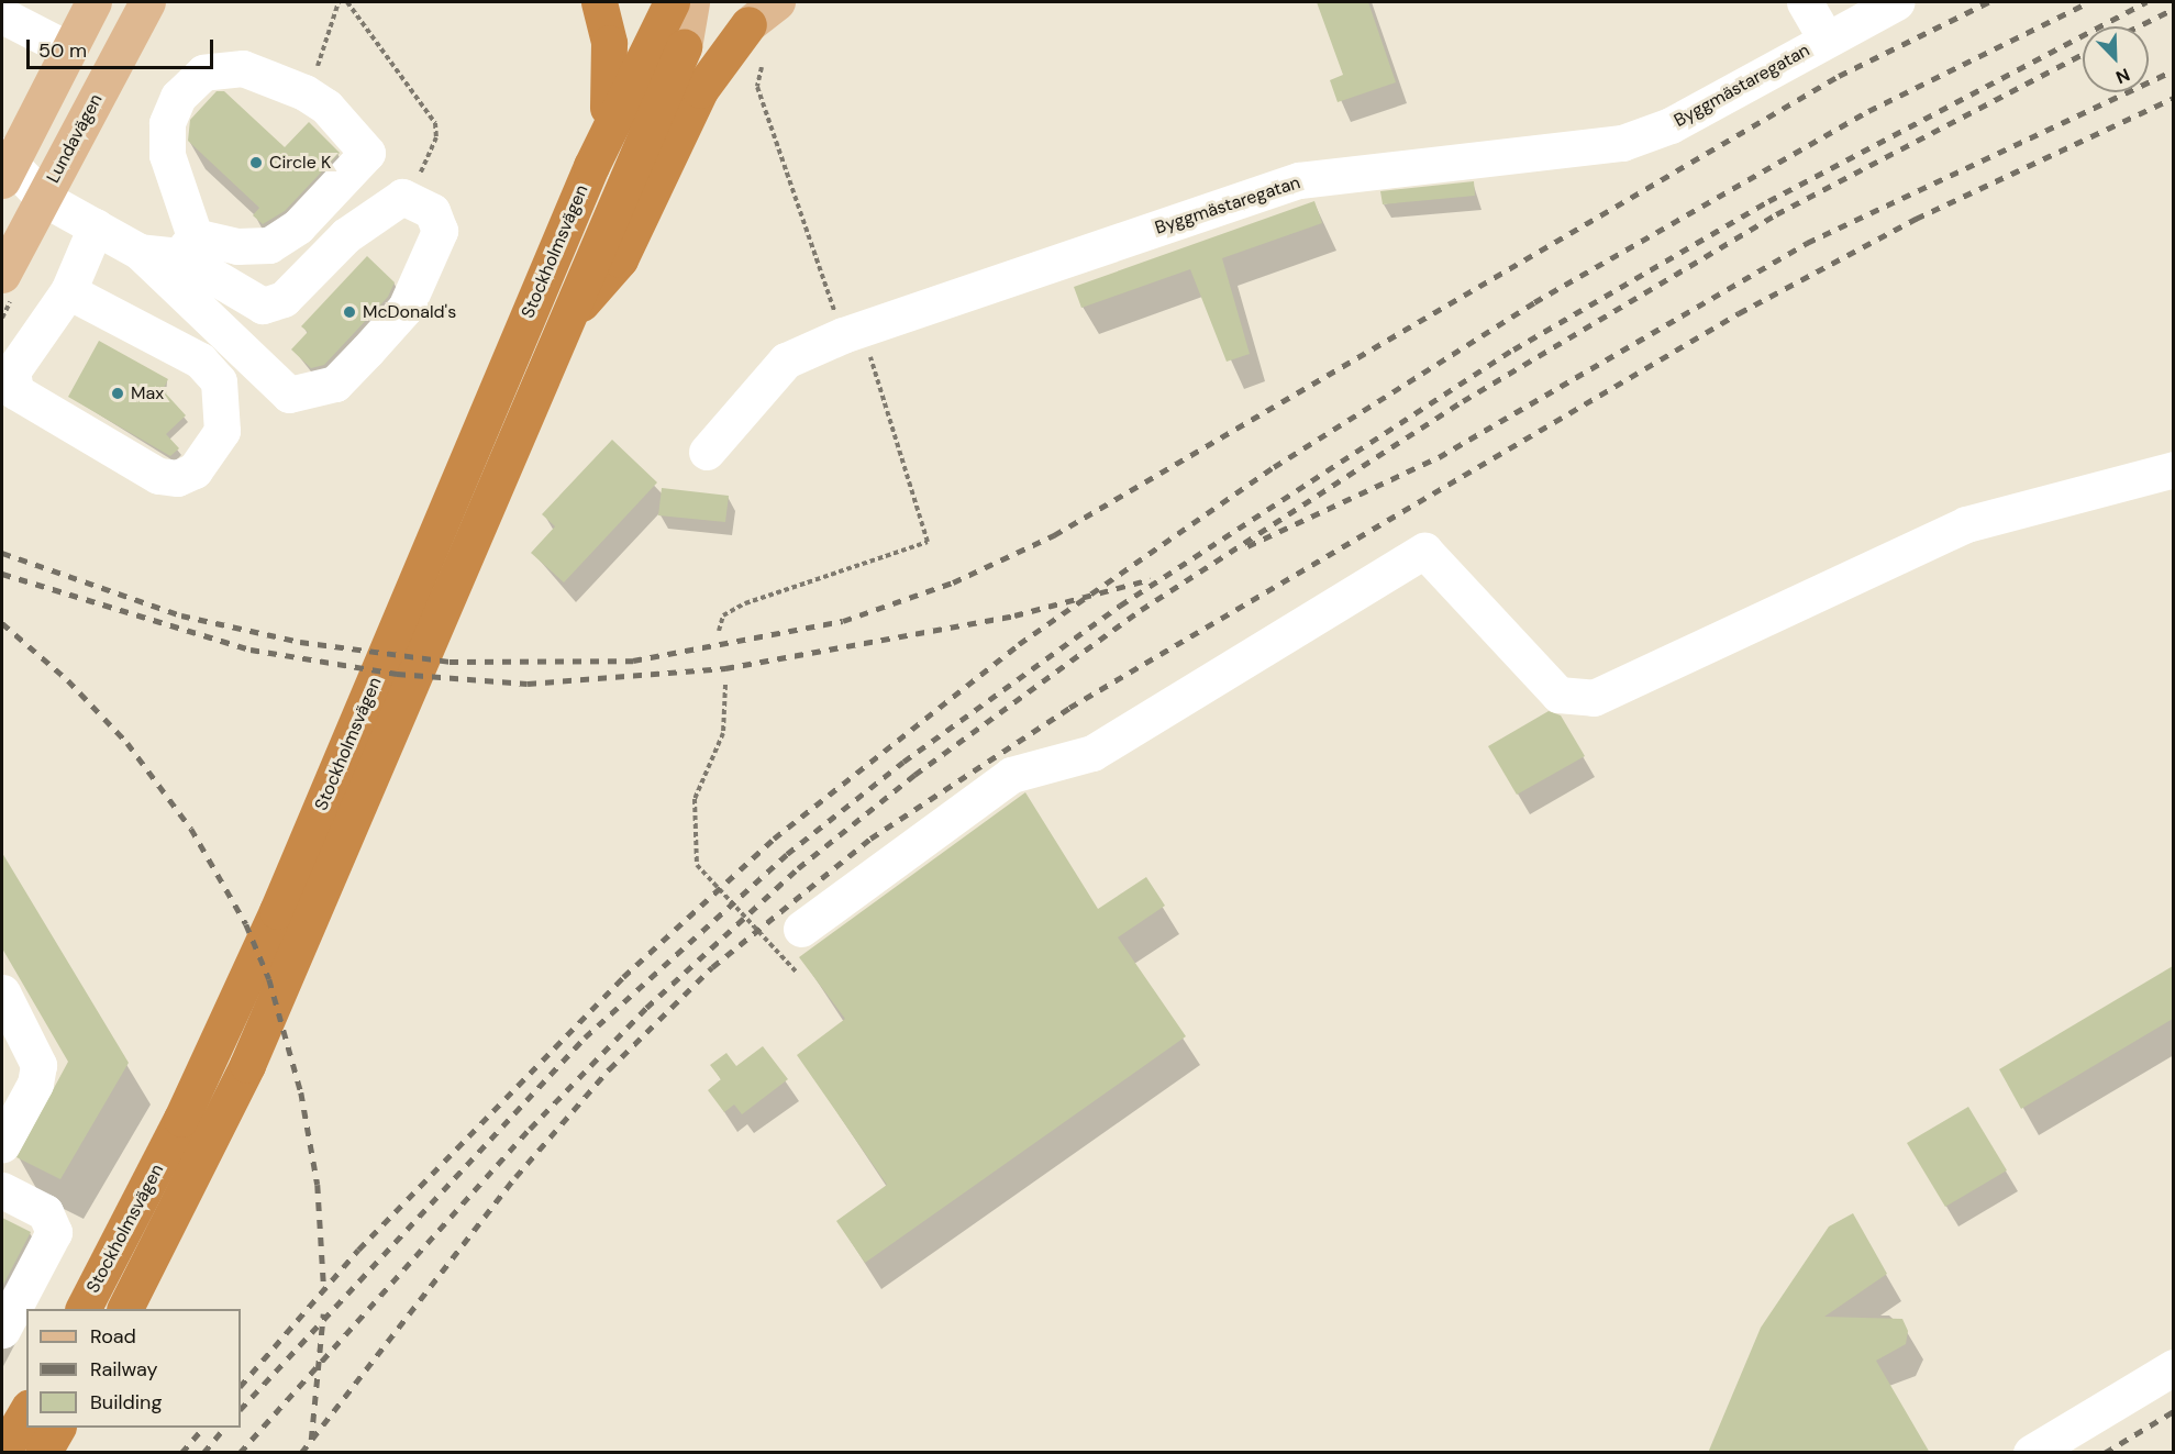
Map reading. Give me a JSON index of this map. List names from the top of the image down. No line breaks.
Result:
{"streets":{"highway":["Stockholmsvägen"],"main road":["Lundavägen"],"street":["Byggmästaregatan"]},"places":["Circle K","McDonald's","Max"],"legend":["Road","Railway","Building"],"scale_bar":"50 m","north":"bottom right"}
